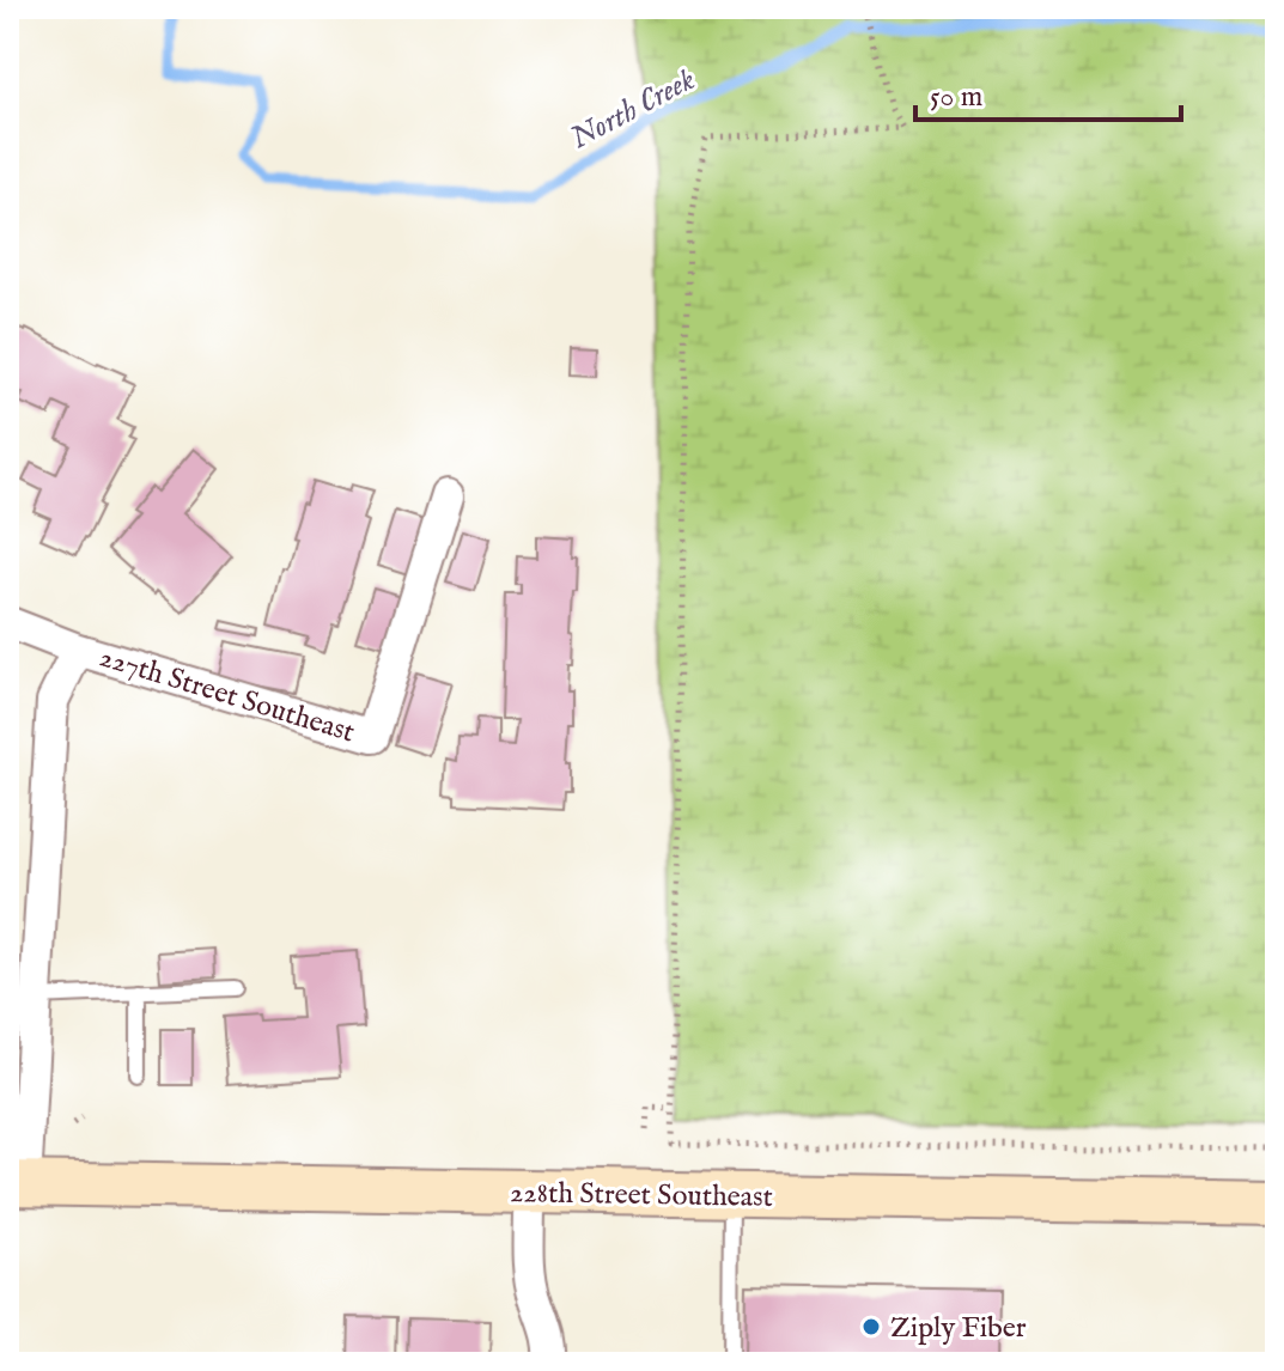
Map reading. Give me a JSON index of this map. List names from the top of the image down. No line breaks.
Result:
{"streets":{"main road":["228th Street Southeast"],"street":["227th Street Southeast"]},"water":["North Creek"],"places":["Ziply Fiber"],"scale_bar":"50 m"}
